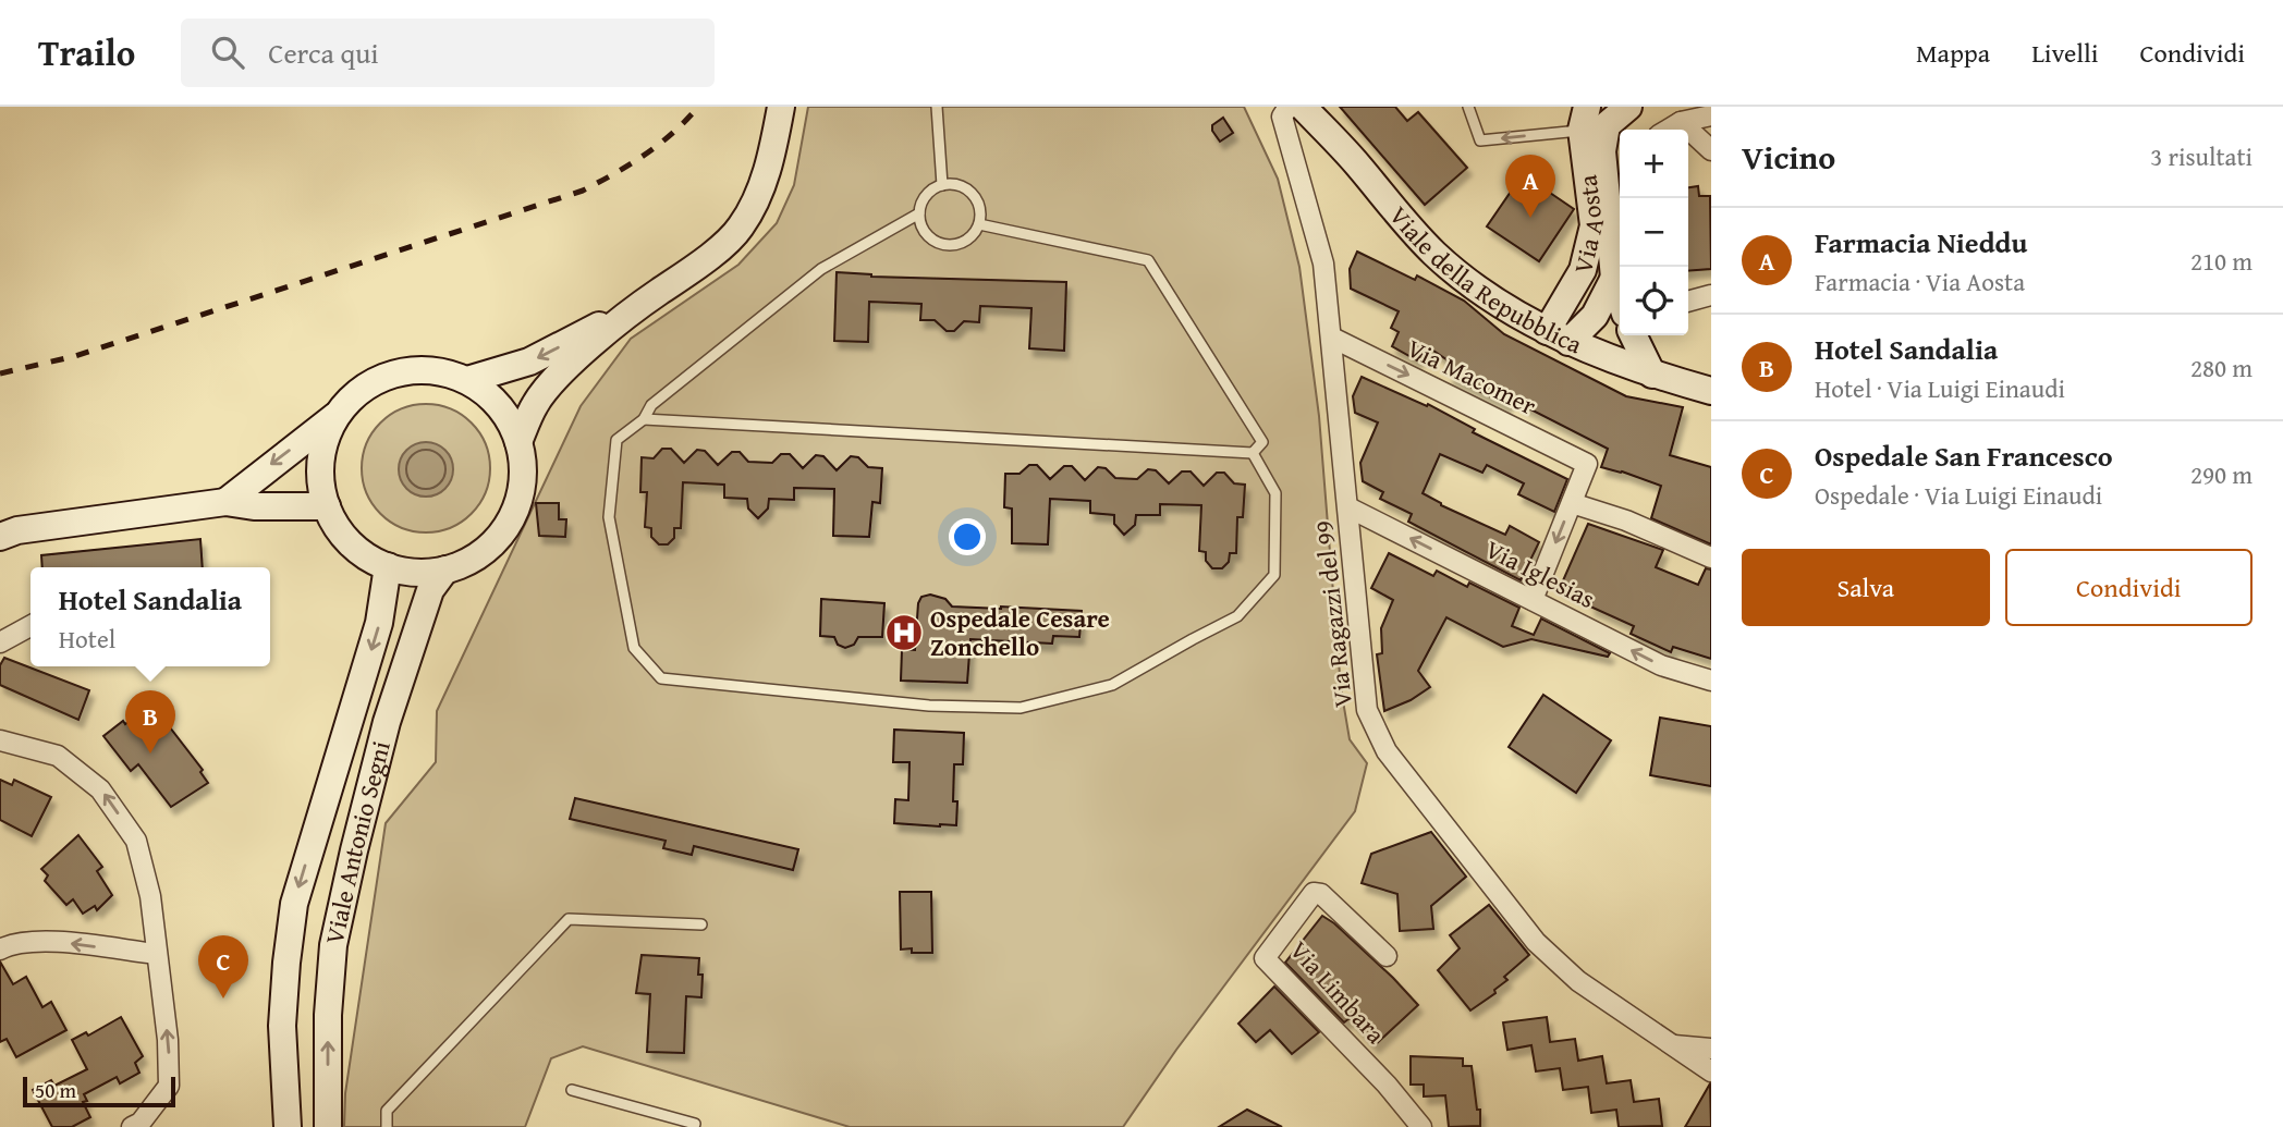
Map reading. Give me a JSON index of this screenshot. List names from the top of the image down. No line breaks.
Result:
{"streets":{"main road":["Via Aosta","Viale della Repubblica","Viale Antonio Segni"],"street":["Via Macomer","Via Iglesias","Via Ragazzi del 99","Via Limbara"]},"crossings":[["Via Aosta","Viale della Repubblica"],["Via Macomer","Via Ragazzi del 99"],["Via Iglesias","Via Ragazzi del 99"]],"places":{"hospital":["Ospedale Cesare Zonchello"]},"scale_bar":"50 m","page":{"header":"Trailo","search":"Cerca qui","nav":["Mappa","Livelli","Condividi"],"heading":["Vicino","3 risultati"],"map_buttons":["+","−"],"pins":["A","B","C"],"list":[{"mark":"A","name":"Farmacia Nieddu","note":"Farmacia · Via Aosta","value":"210 m"},{"mark":"B","name":"Hotel Sandalia","note":"Hotel · Via Luigi Einaudi","value":"280 m"},{"mark":"C","name":"Ospedale San Francesco","note":"Ospedale · Via Luigi Einaudi","value":"290 m"}],"buttons":["Salva","Condividi"],"popup":["Hotel Sandalia","Hotel"],"scale":"50 m"}}
